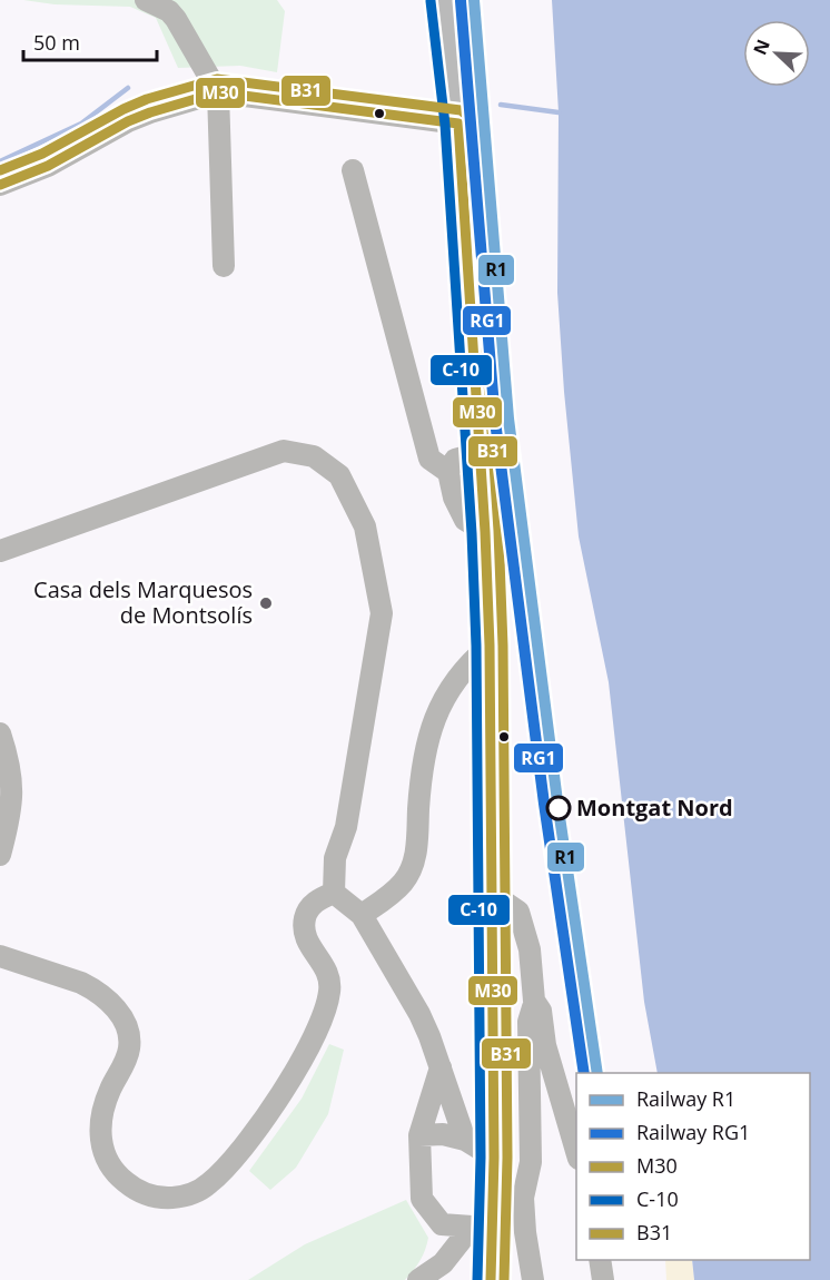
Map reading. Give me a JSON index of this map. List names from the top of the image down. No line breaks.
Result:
{"places":["Casa dels Marquesos de Montsolís","Montgat Nord"],"lines":["rail line R1","rail line RG1","transit line C-10","transit line B31","transit line M30"],"legend":["Railway R1","Railway RG1","M30","C-10","B31"],"scale_bar":"50 m","north":"top left"}
